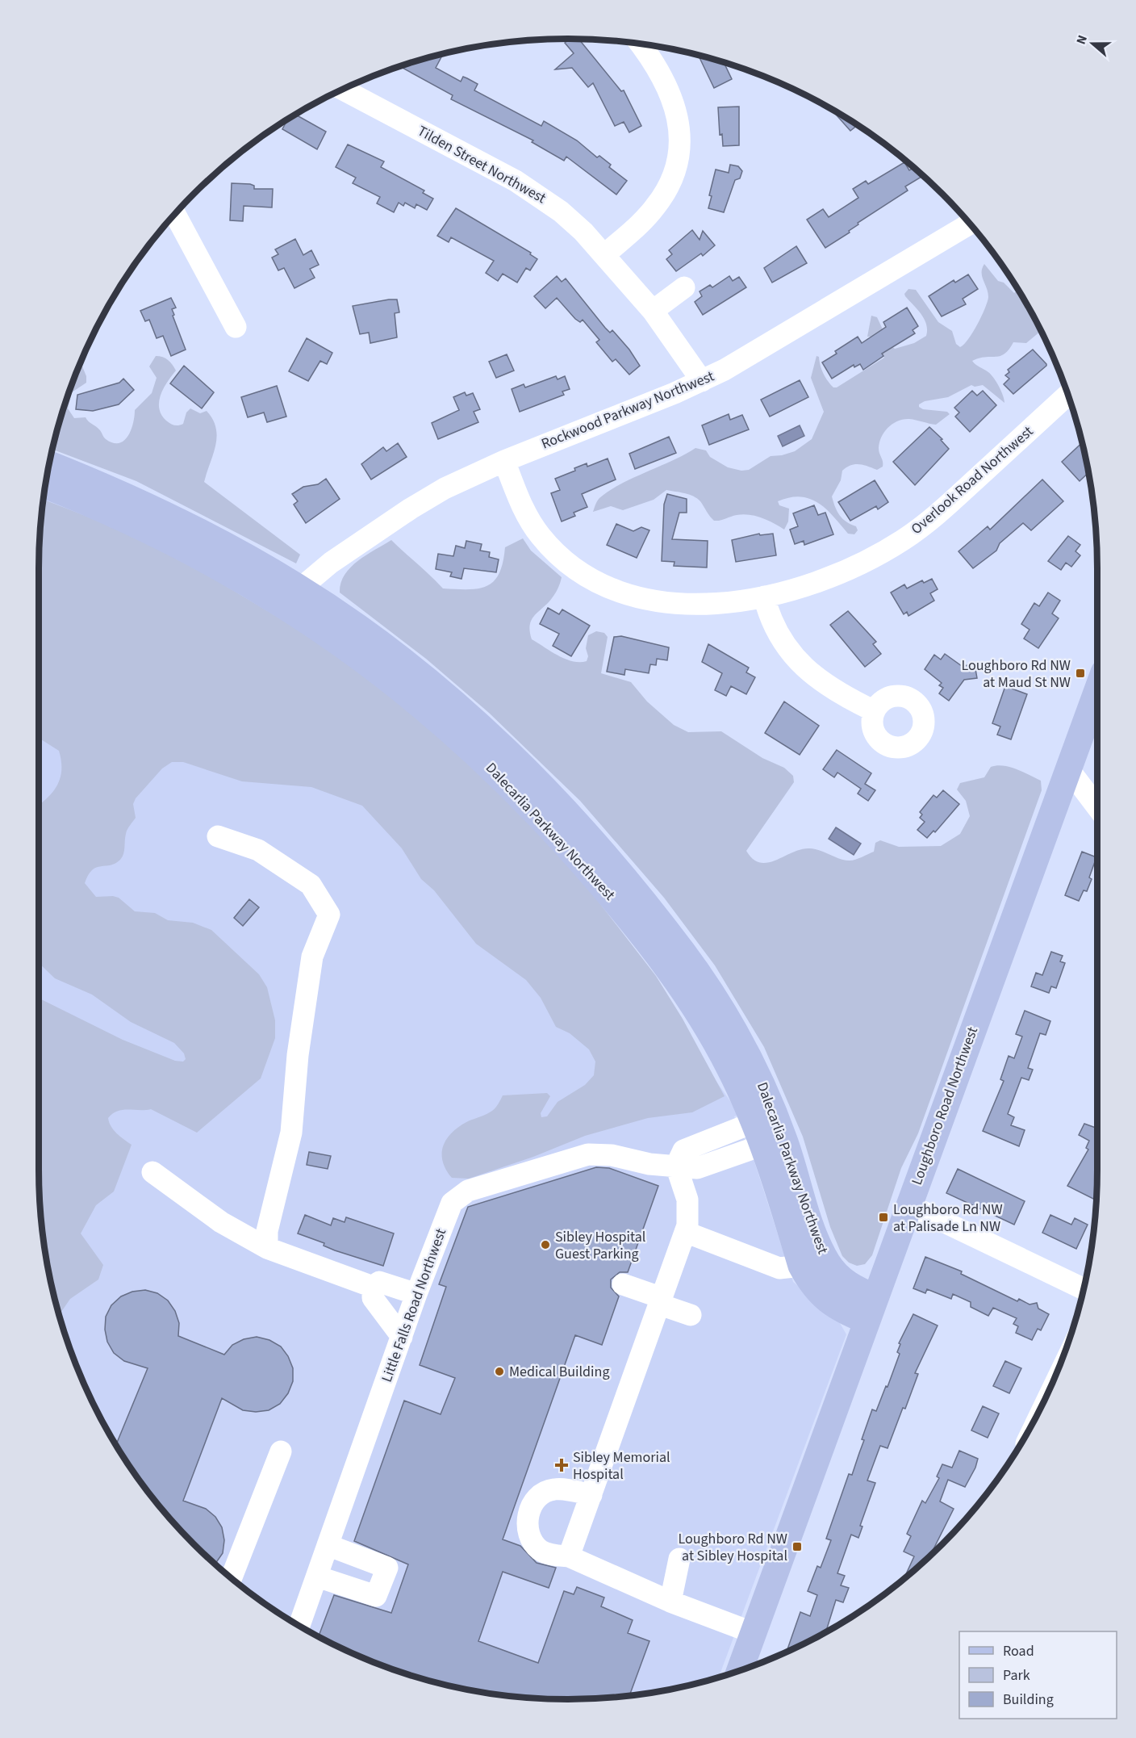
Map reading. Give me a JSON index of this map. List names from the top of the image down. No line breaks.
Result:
{"streets":{"main road":["Dalecarlia Parkway Northwest","Loughboro Road Northwest"],"street":["Tilden Street Northwest","Rockwood Parkway Northwest","Overlook Road Northwest","Little Falls Road Northwest"]},"crossings":[["Tilden Street Northwest","Rockwood Parkway Northwest"],["Rockwood Parkway Northwest","Overlook Road Northwest"],["Rockwood Parkway Northwest","Dalecarlia Parkway Northwest"],["Dalecarlia Parkway Northwest","Loughboro Road Northwest"]],"places":{"transit":["Loughboro Rd NW at Maud St NW","Loughboro Rd NW at Palisade Ln NW","Loughboro Rd NW at Sibley Hospital"],"other":["Sibley Hospital Guest Parking","Medical Building"],"health":["Sibley Memorial Hospital"]},"legend":["Road","Park","Building"],"north":"left"}
